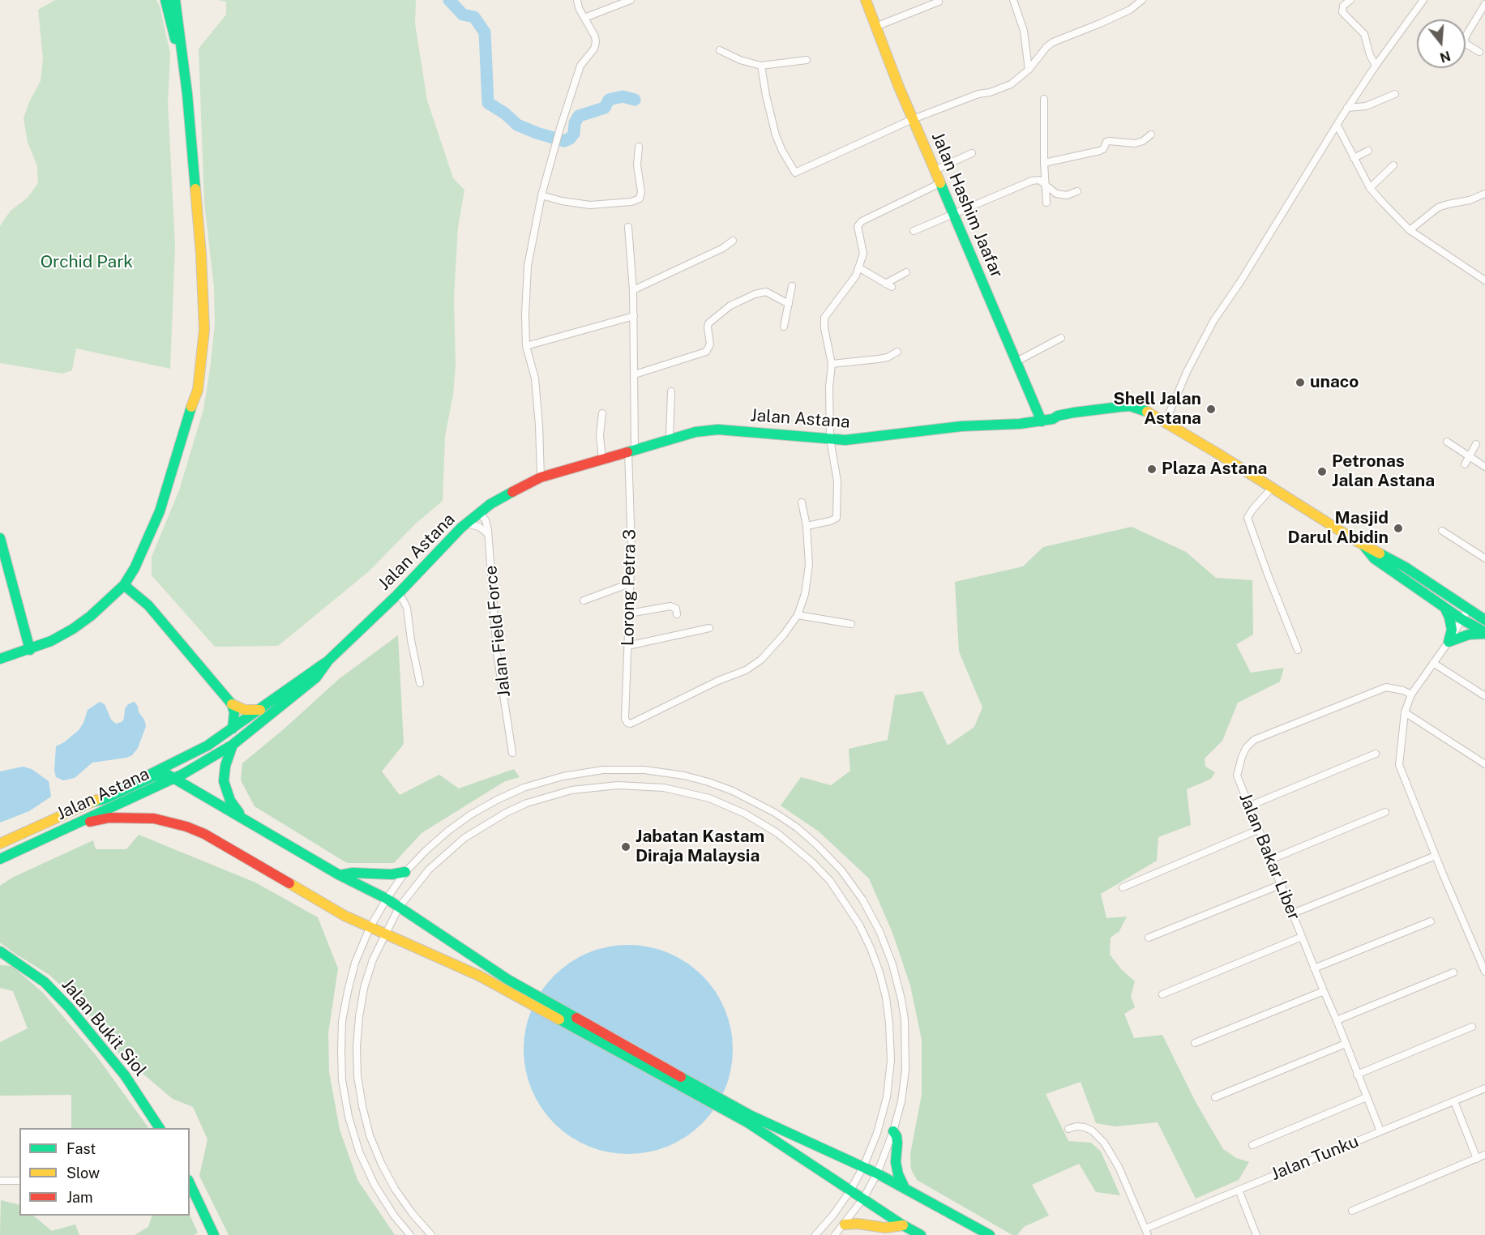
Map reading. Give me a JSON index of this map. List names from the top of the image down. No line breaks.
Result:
{"streets":{"street":["Jalan Hashim Jaafar","Jalan Astana","Lorong Petra 3","Jalan Field Force","Jalan Bakar Liber","Jalan Bukit Siol","Jalan Tunku"]},"crossings":[["Jalan Hashim Jaafar","Jalan Astana"],["Jalan Astana","Lorong Petra 3"],["Jalan Astana","Jalan Field Force"],["Jalan Bakar Liber","Jalan Tunku"]],"parks":["Orchid Park"],"places":["unaco","Shell Jalan Astana","Plaza Astana","Petronas Jalan Astana","Masjid Darul Abidin","Jabatan Kastam Diraja Malaysia"],"legend":["Fast","Slow","Jam"],"north":"bottom"}
